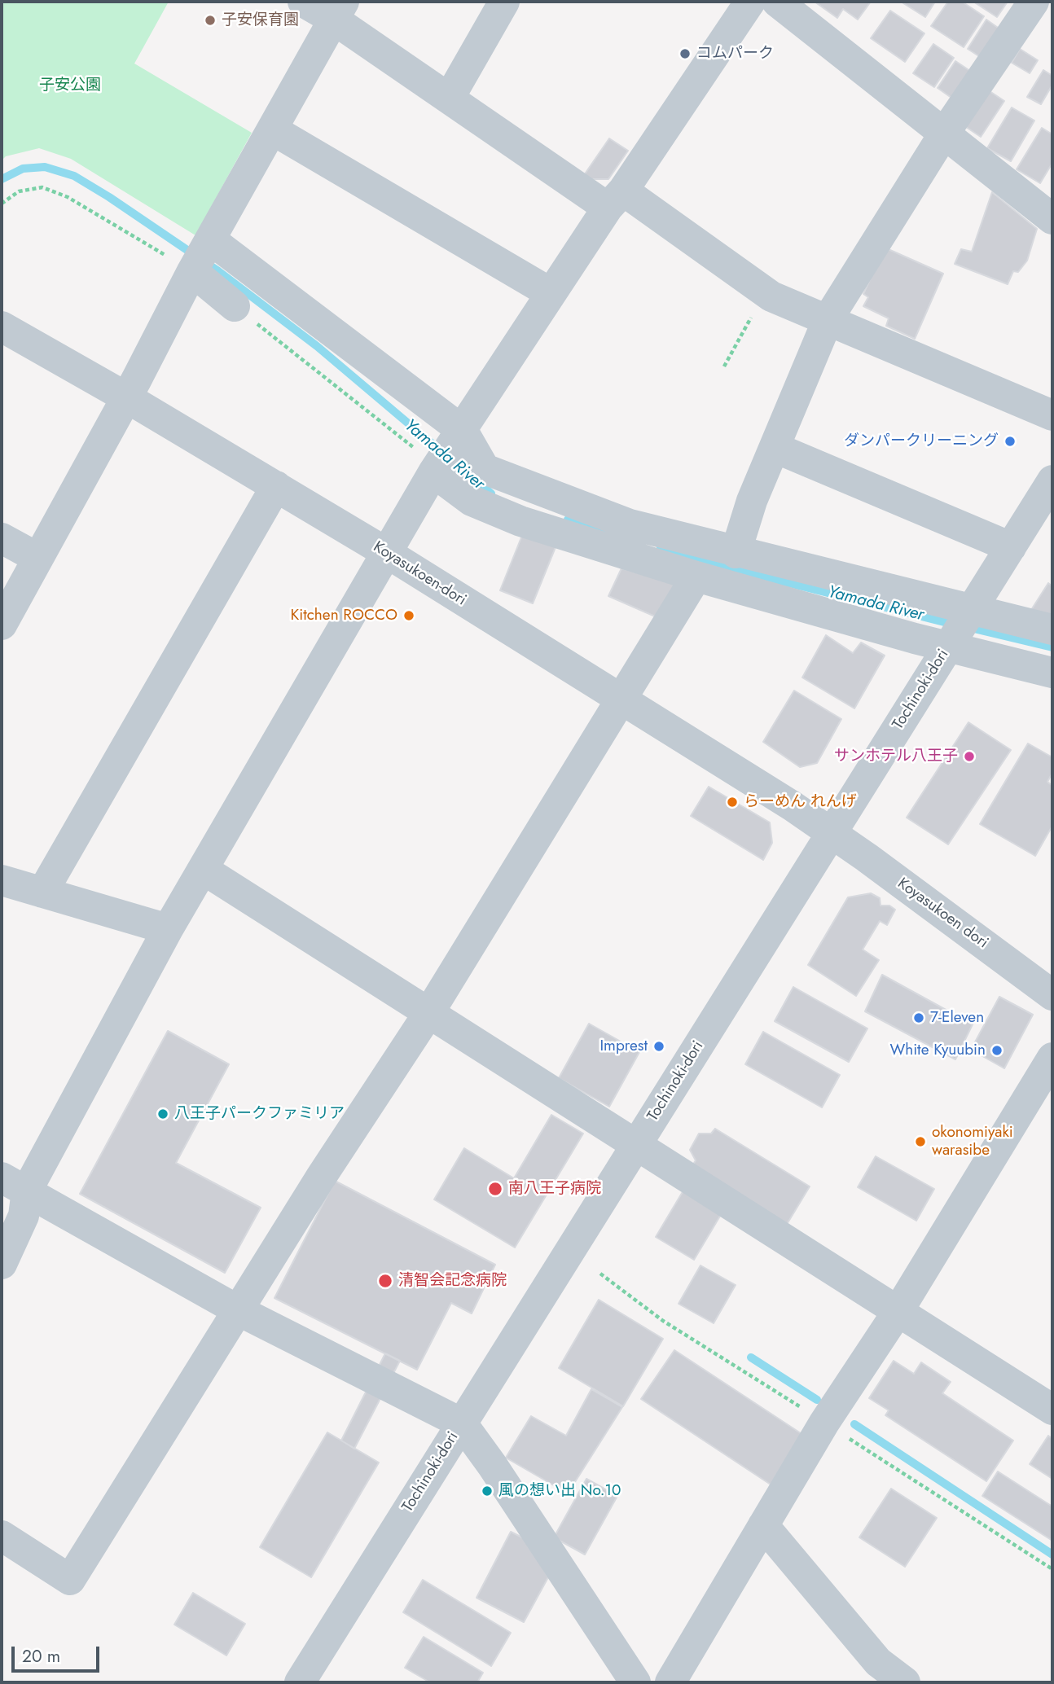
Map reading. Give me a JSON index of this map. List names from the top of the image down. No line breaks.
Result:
{"streets":{"street":["Koyasukoen-dori","Tochinoki-dori","Koyasukoen dori"]},"crossings":[["Koyasukoen-dori","Tochinoki-dori"],["Koyasukoen-dori","Koyasukoen dori"],["Tochinoki-dori","Koyasukoen dori"]],"water":["Yamada River"],"parks":["子安公園"],"places":["子安保育園","コムパーク","ダンパークリーニング","Kitchen ROCCO","サンホテル八王子","らーめん れんげ","7-Eleven","Imprest","White Kyuubin","八王子パークファミリア","okonomiyaki warasibe","南八王子病院","清智会記念病院","風の想い出 No.10"],"scale_bar":"20 m"}
